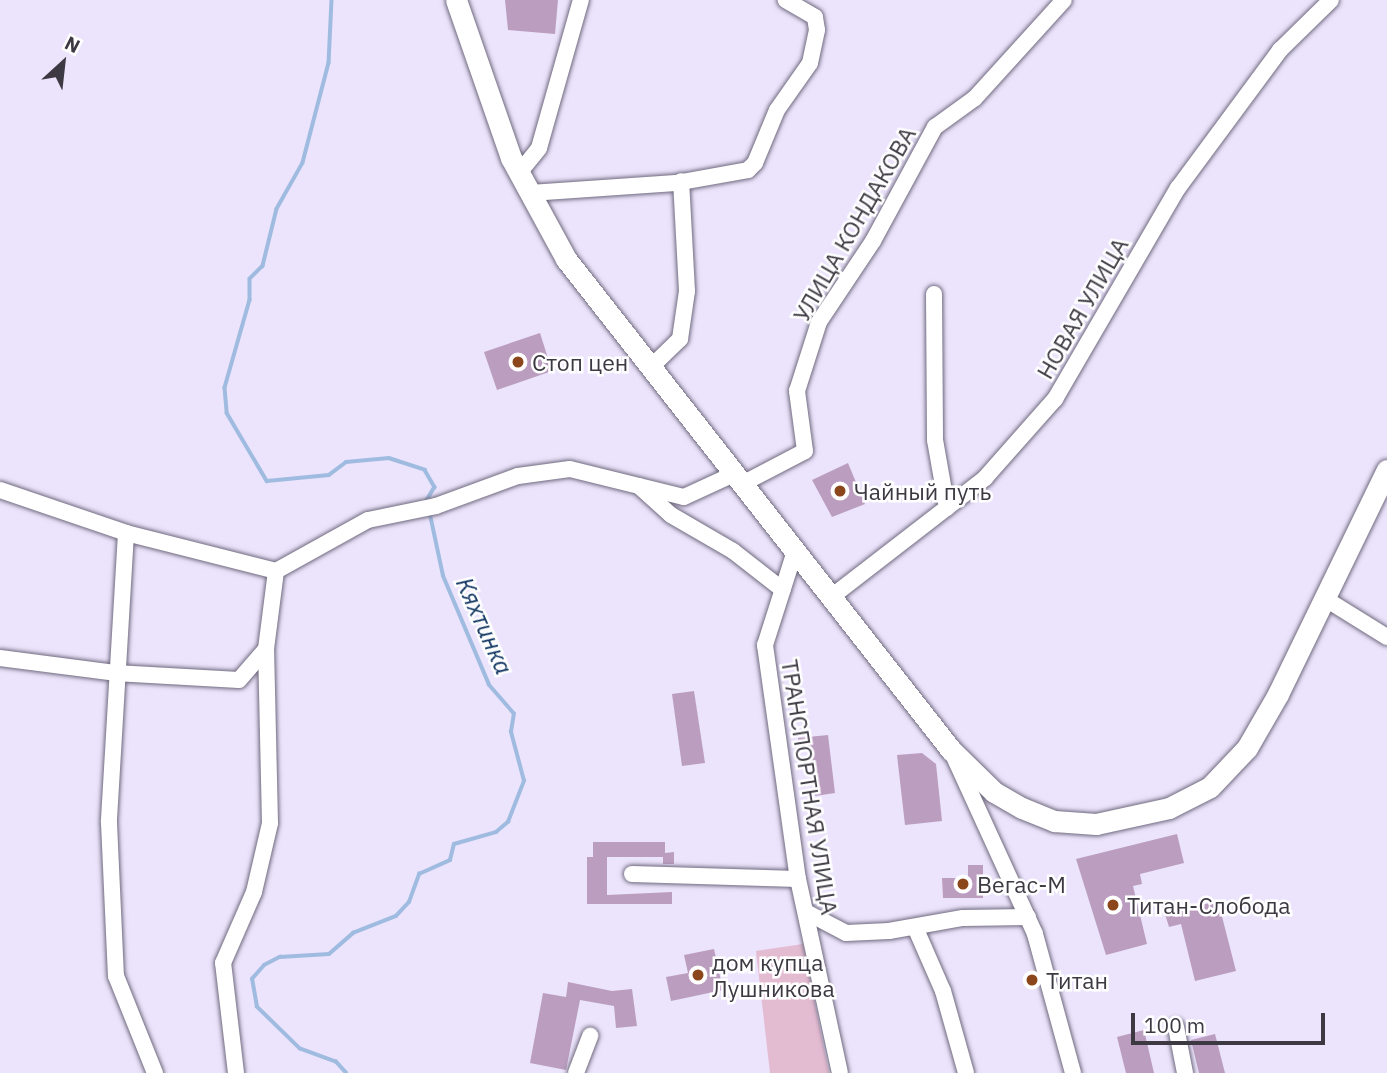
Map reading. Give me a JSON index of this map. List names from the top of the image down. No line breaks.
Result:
{"streets":{"street":["УЛИЦА КОНДАКОВА","НОВАЯ УЛИЦА","ТРАНСПОРТНАЯ УЛИЦА"]},"water":["Кяхтинка"],"places":["Стоп цен","Чайный путь","Вегас-М","Титан-Слобода","дом купца Лушникова","Титан"],"scale_bar":"100 m","north":"top right"}
